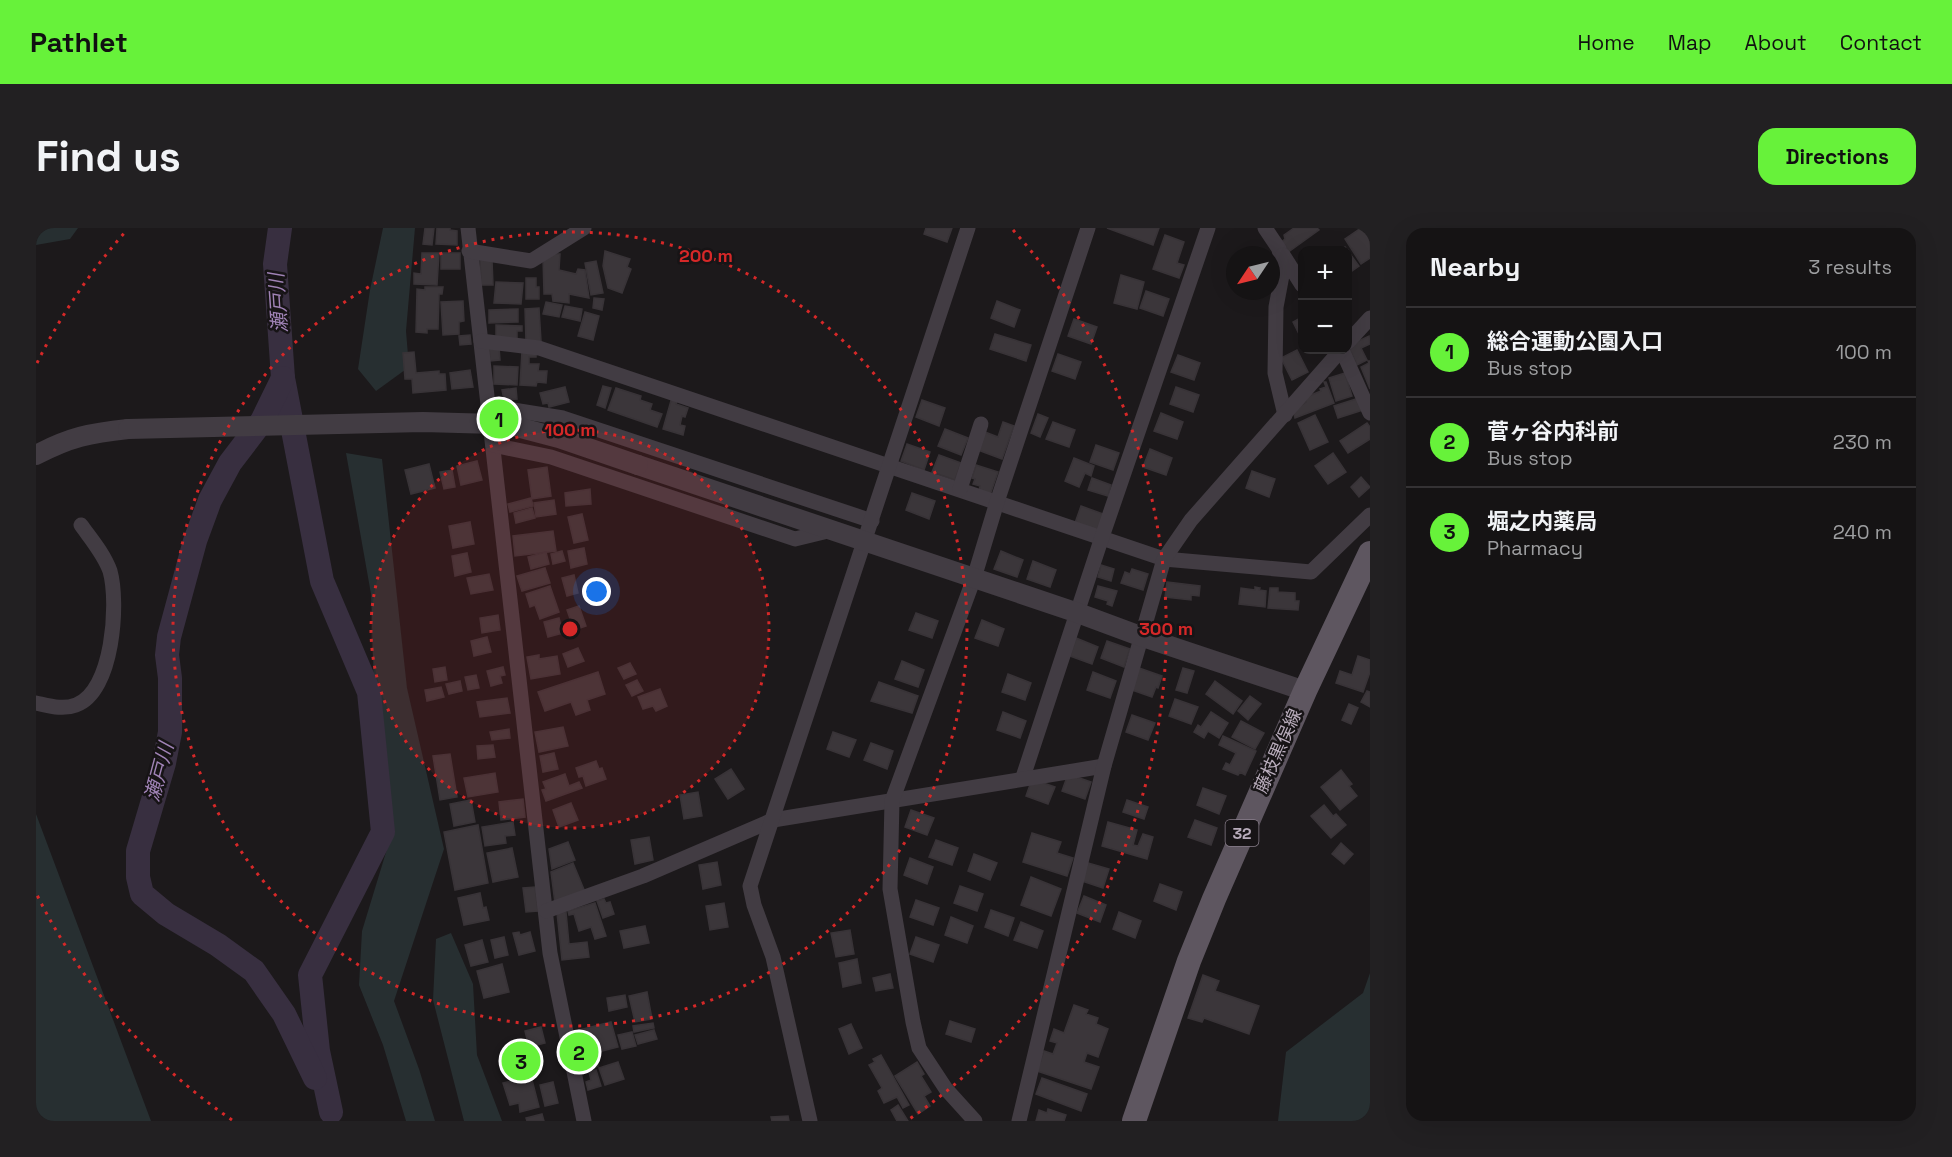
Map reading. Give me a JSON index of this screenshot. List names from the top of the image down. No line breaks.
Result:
{"streets":{"main road":["藤枝黒俣線","32"]},"water":["瀬戸川"],"north":"bottom left","page":{"header":"Pathlet","nav":["Home","Map","About","Contact"],"buttons":"Directions","title":"Find us","heading":["Nearby","3 results"],"map_buttons":["+","−"],"list":[{"mark":"1","name":"総合運動公園入口","note":"Bus stop","value":"100 m"},{"mark":"2","name":"菅ヶ谷内科前","note":"Bus stop","value":"230 m"},{"mark":"3","name":"堀之内薬局","note":"Pharmacy","value":"240 m"}],"pins":["1","2","3"]},"rings":["200 m","100 m","300 m"]}
